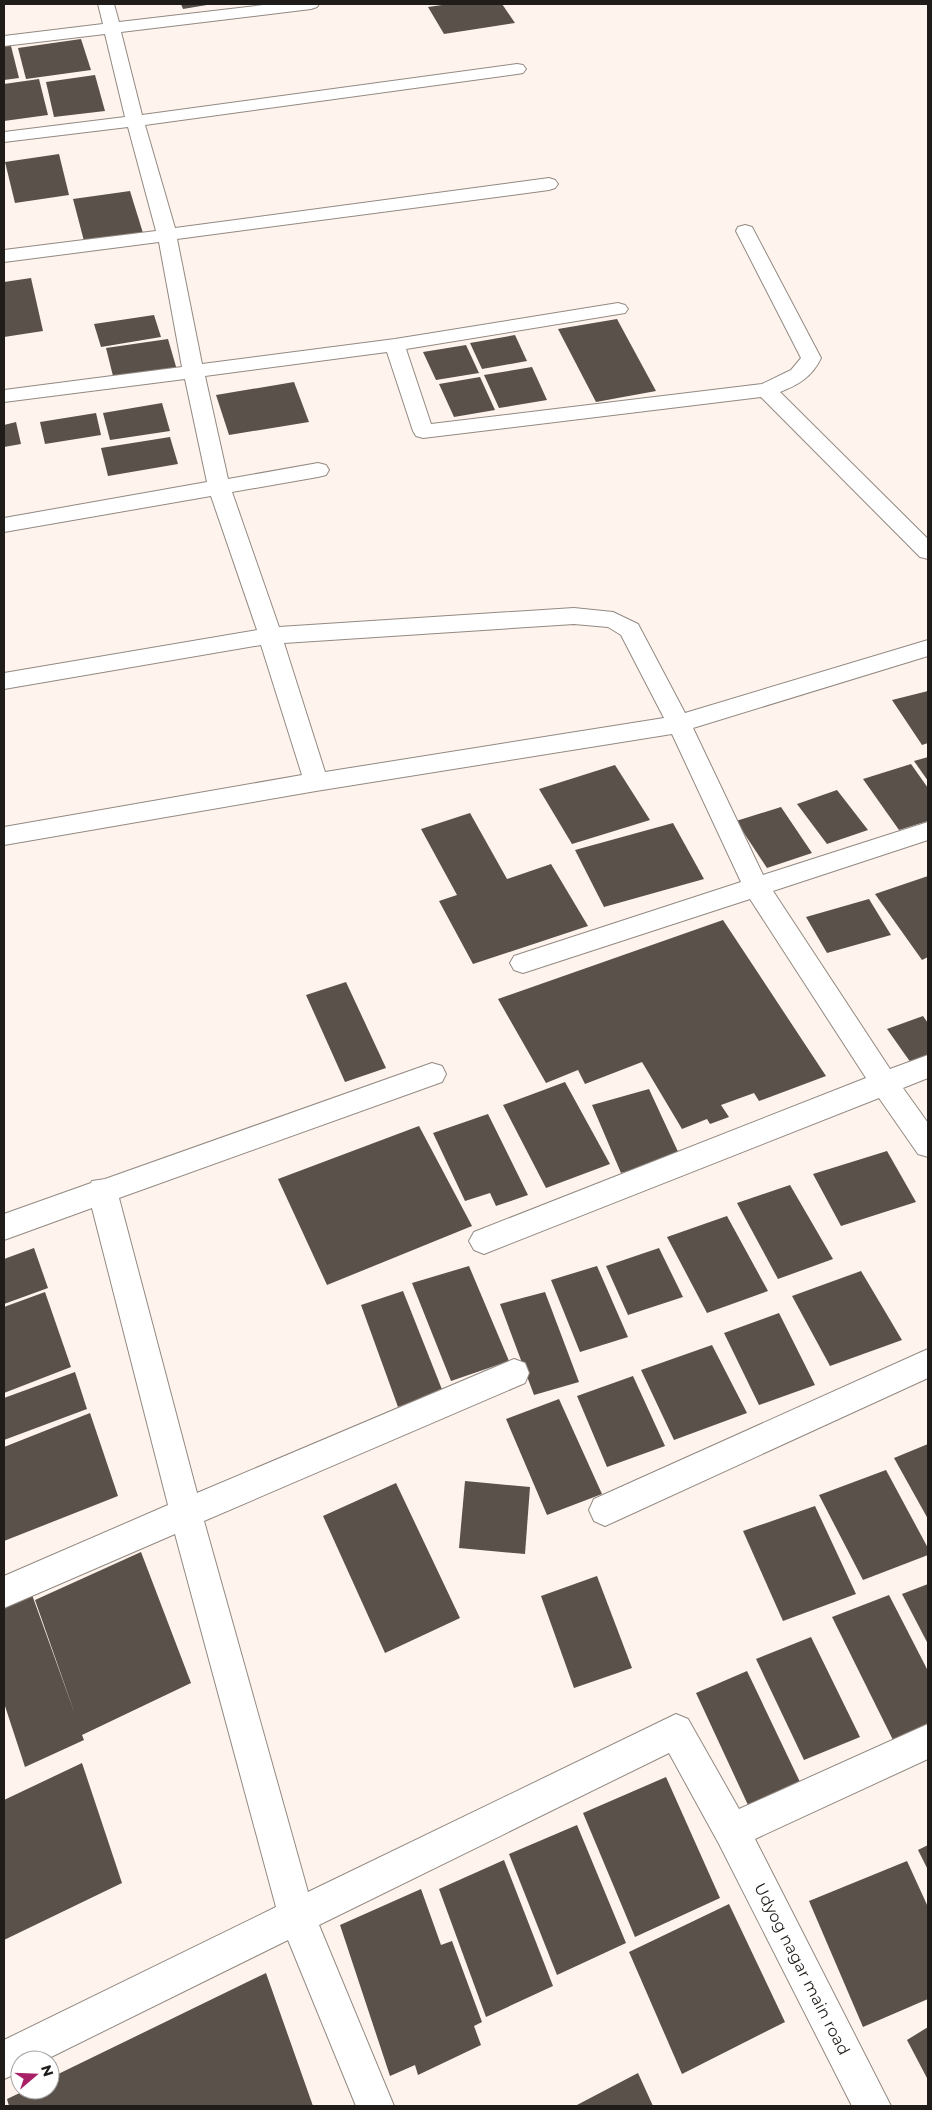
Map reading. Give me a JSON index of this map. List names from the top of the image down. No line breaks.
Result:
{"streets":{"street":["Udyog nagar main road"]},"north":"right"}
